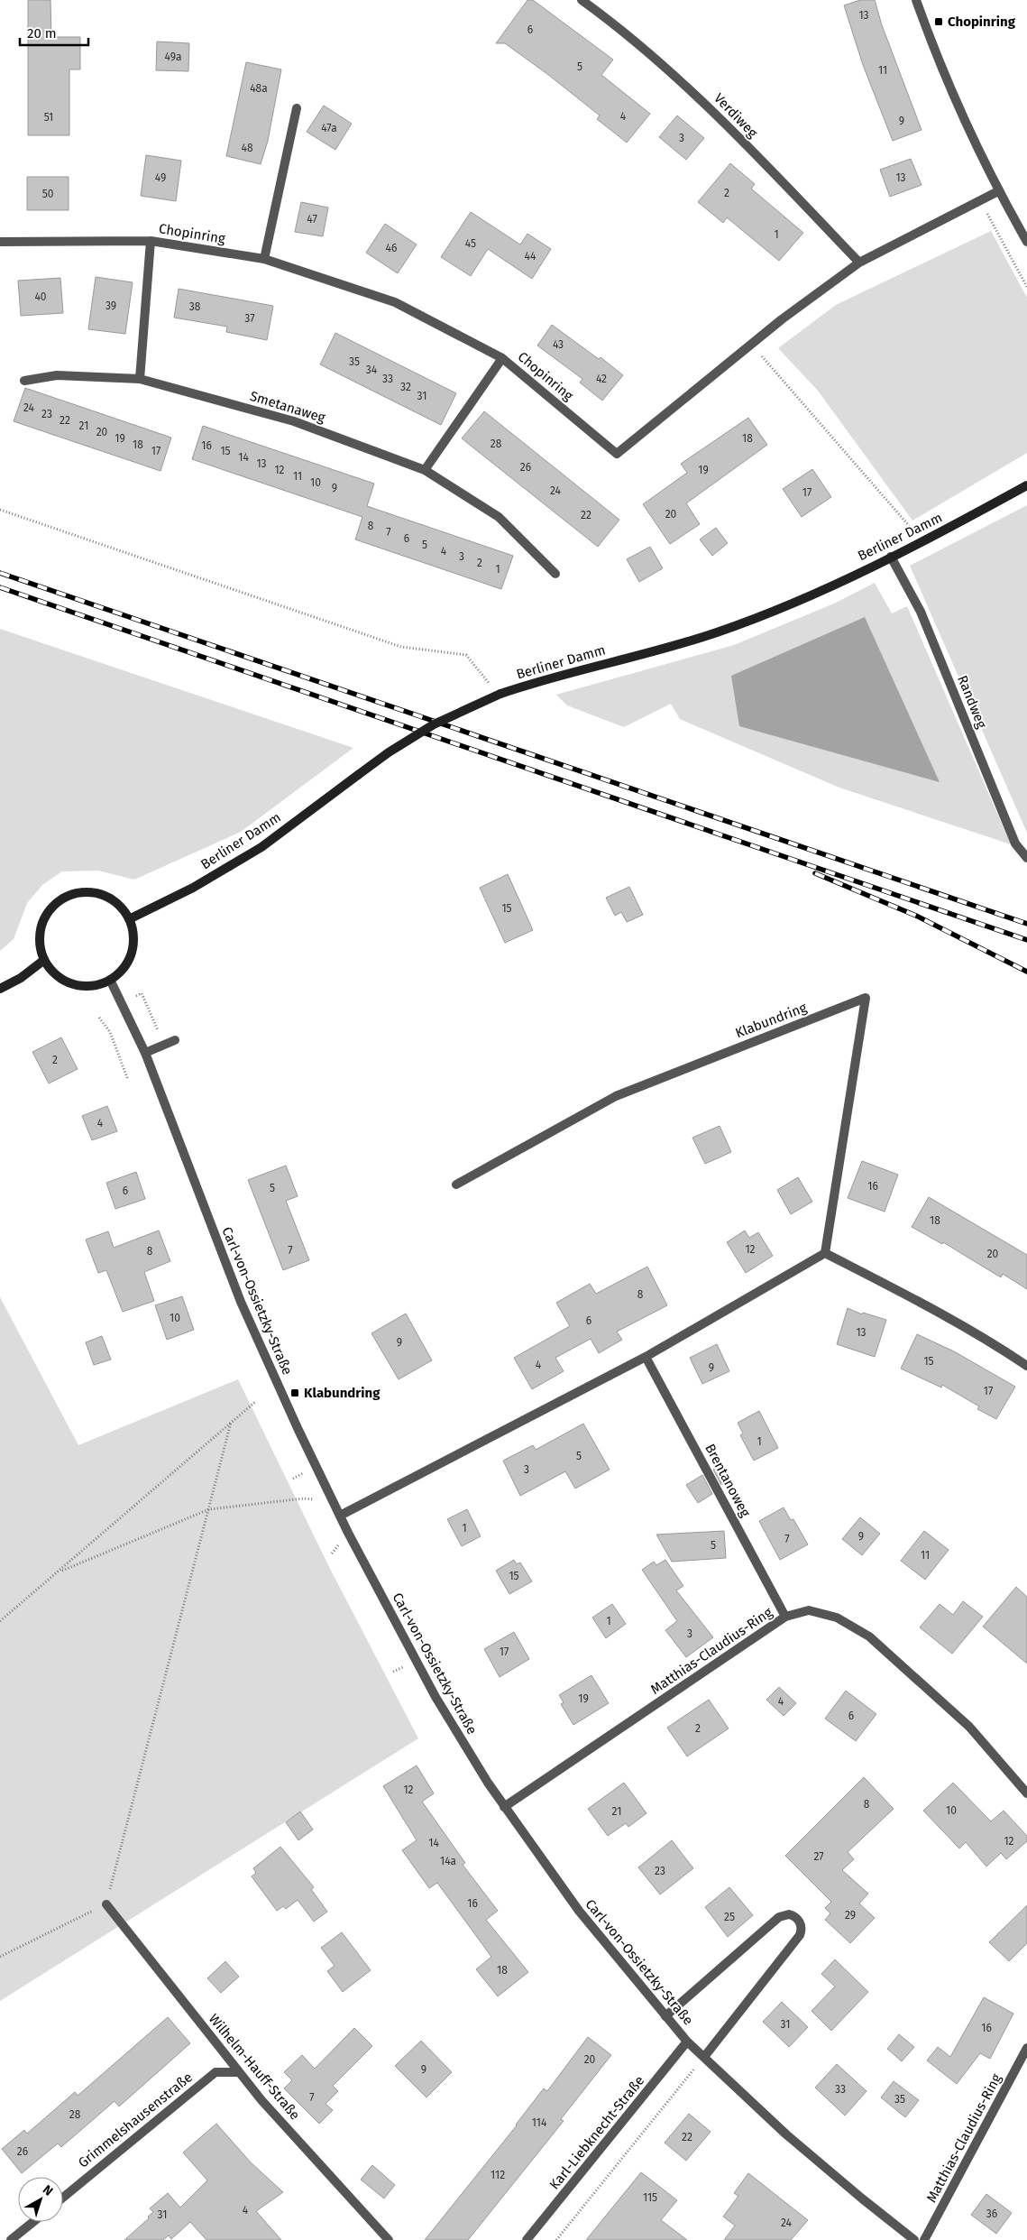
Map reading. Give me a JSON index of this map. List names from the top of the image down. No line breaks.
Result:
{"streets":{"main road":["Berliner Damm"],"street":["Verdiweg","Chopinring","Smetanaweg","Randweg","Klabundring","Carl-von-Ossietzky-Straße","Brentanoweg","Matthias-Claudius-Ring","Wilhelm-Hauff-Straße","Grimmelshausenstraße","Karl-Liebknecht-Straße"]},"crossings":[["Verdiweg","Chopinring"],["Berliner Damm","Randweg"],["Berliner Damm","Carl-von-Ossietzky-Straße"],["Carl-von-Ossietzky-Straße","Matthias-Claudius-Ring"],["Carl-von-Ossietzky-Straße","Karl-Liebknecht-Straße"],["Brentanoweg","Matthias-Claudius-Ring"],["Wilhelm-Hauff-Straße","Grimmelshausenstraße"]],"places":{"transit":["Chopinring","Klabundring"]},"house_numbers":["13","6","49a","5","11","48a","4","51","9","47a","3","48","49","13","2","50","47","1","45","46","44","40","39","38","37","43","35","34","33","42","32","31","24","23","22","21","20","19","18","28","18","16","17","15","14","13","26","12","19","11","10","9","24","17","20","22","8","7","6","5","4","3","2","1","15","2","4","16","5","6","18","12","7","8","20","8","10","6","13","9","15","4","9","17","1","5","3","1","9","7","5","11","15","1","3","17","19","4","6","2","12","8","10","21","12","14","27","14a","23","16","29","25","18","31","16","20","9","33","7","35","28","114","22","26","112","115","4","36","31","24"],"scale_bar":"20 m","north":"top right"}
